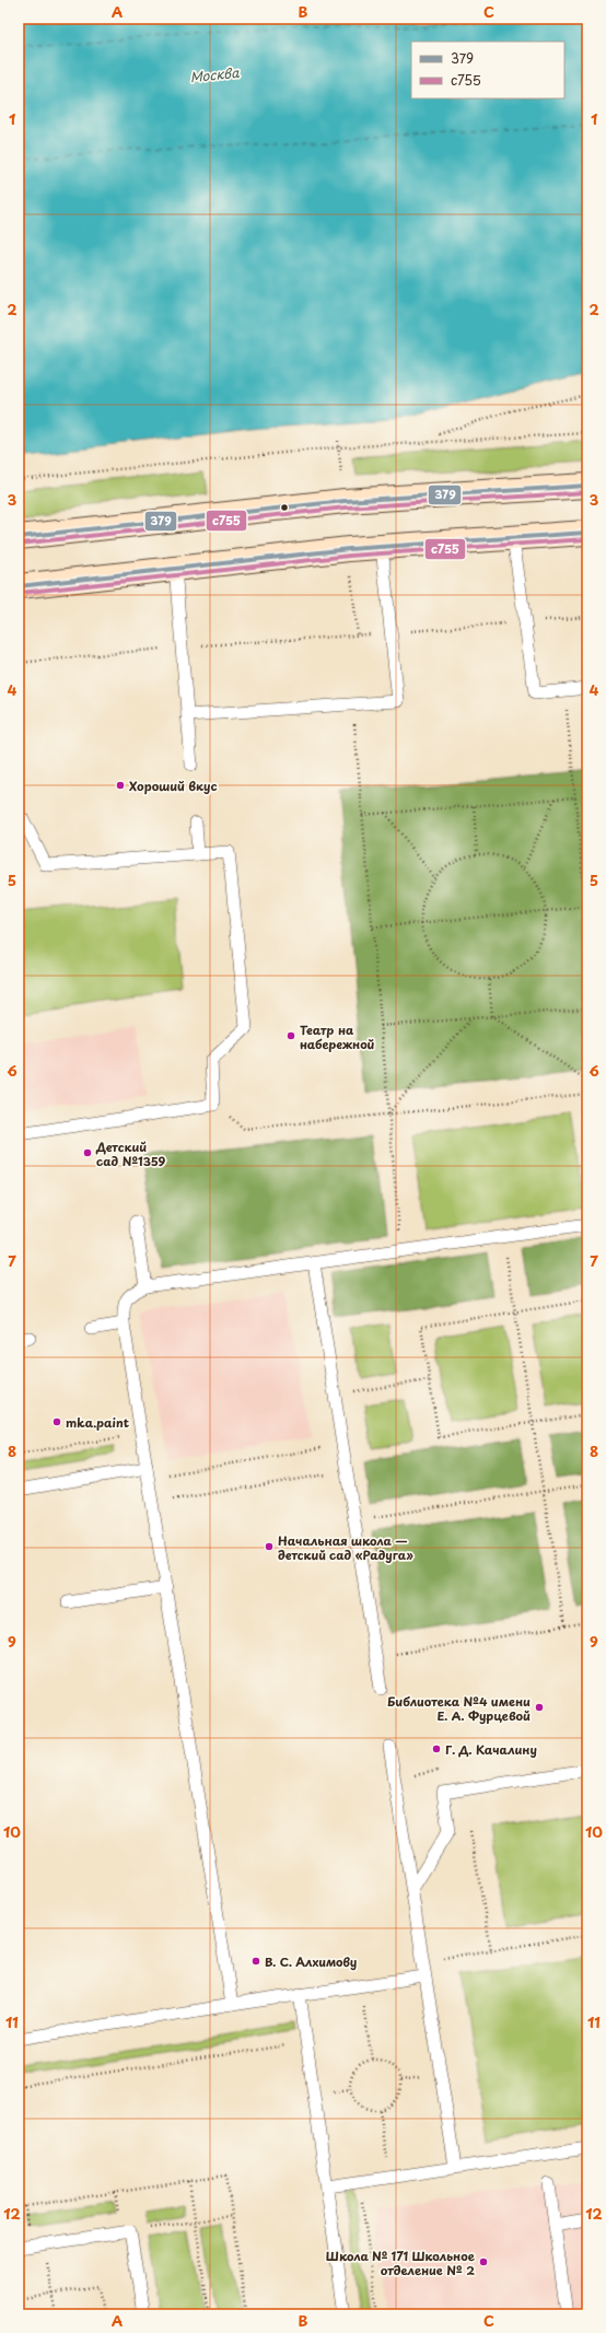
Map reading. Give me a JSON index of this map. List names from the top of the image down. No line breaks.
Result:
{"water":["Москва"],"places":["Хороший вкус","Театр на набережной","Детский сад №1359","mka.paint","Начальная школа — детский сад «Радуга»","Библиотека №4 имени Е. А. Фурцевой","Г. Д. Качалину","В. С. Алхимову","Школа № 171 Школьное отделение № 2"],"lines":["transit line 379","transit line с755"],"legend":["379","с755"],"grid":{"columns":["A","B","C"],"rows":["1","2","3","4","5","6","7","8","9","10","11","12"]}}
